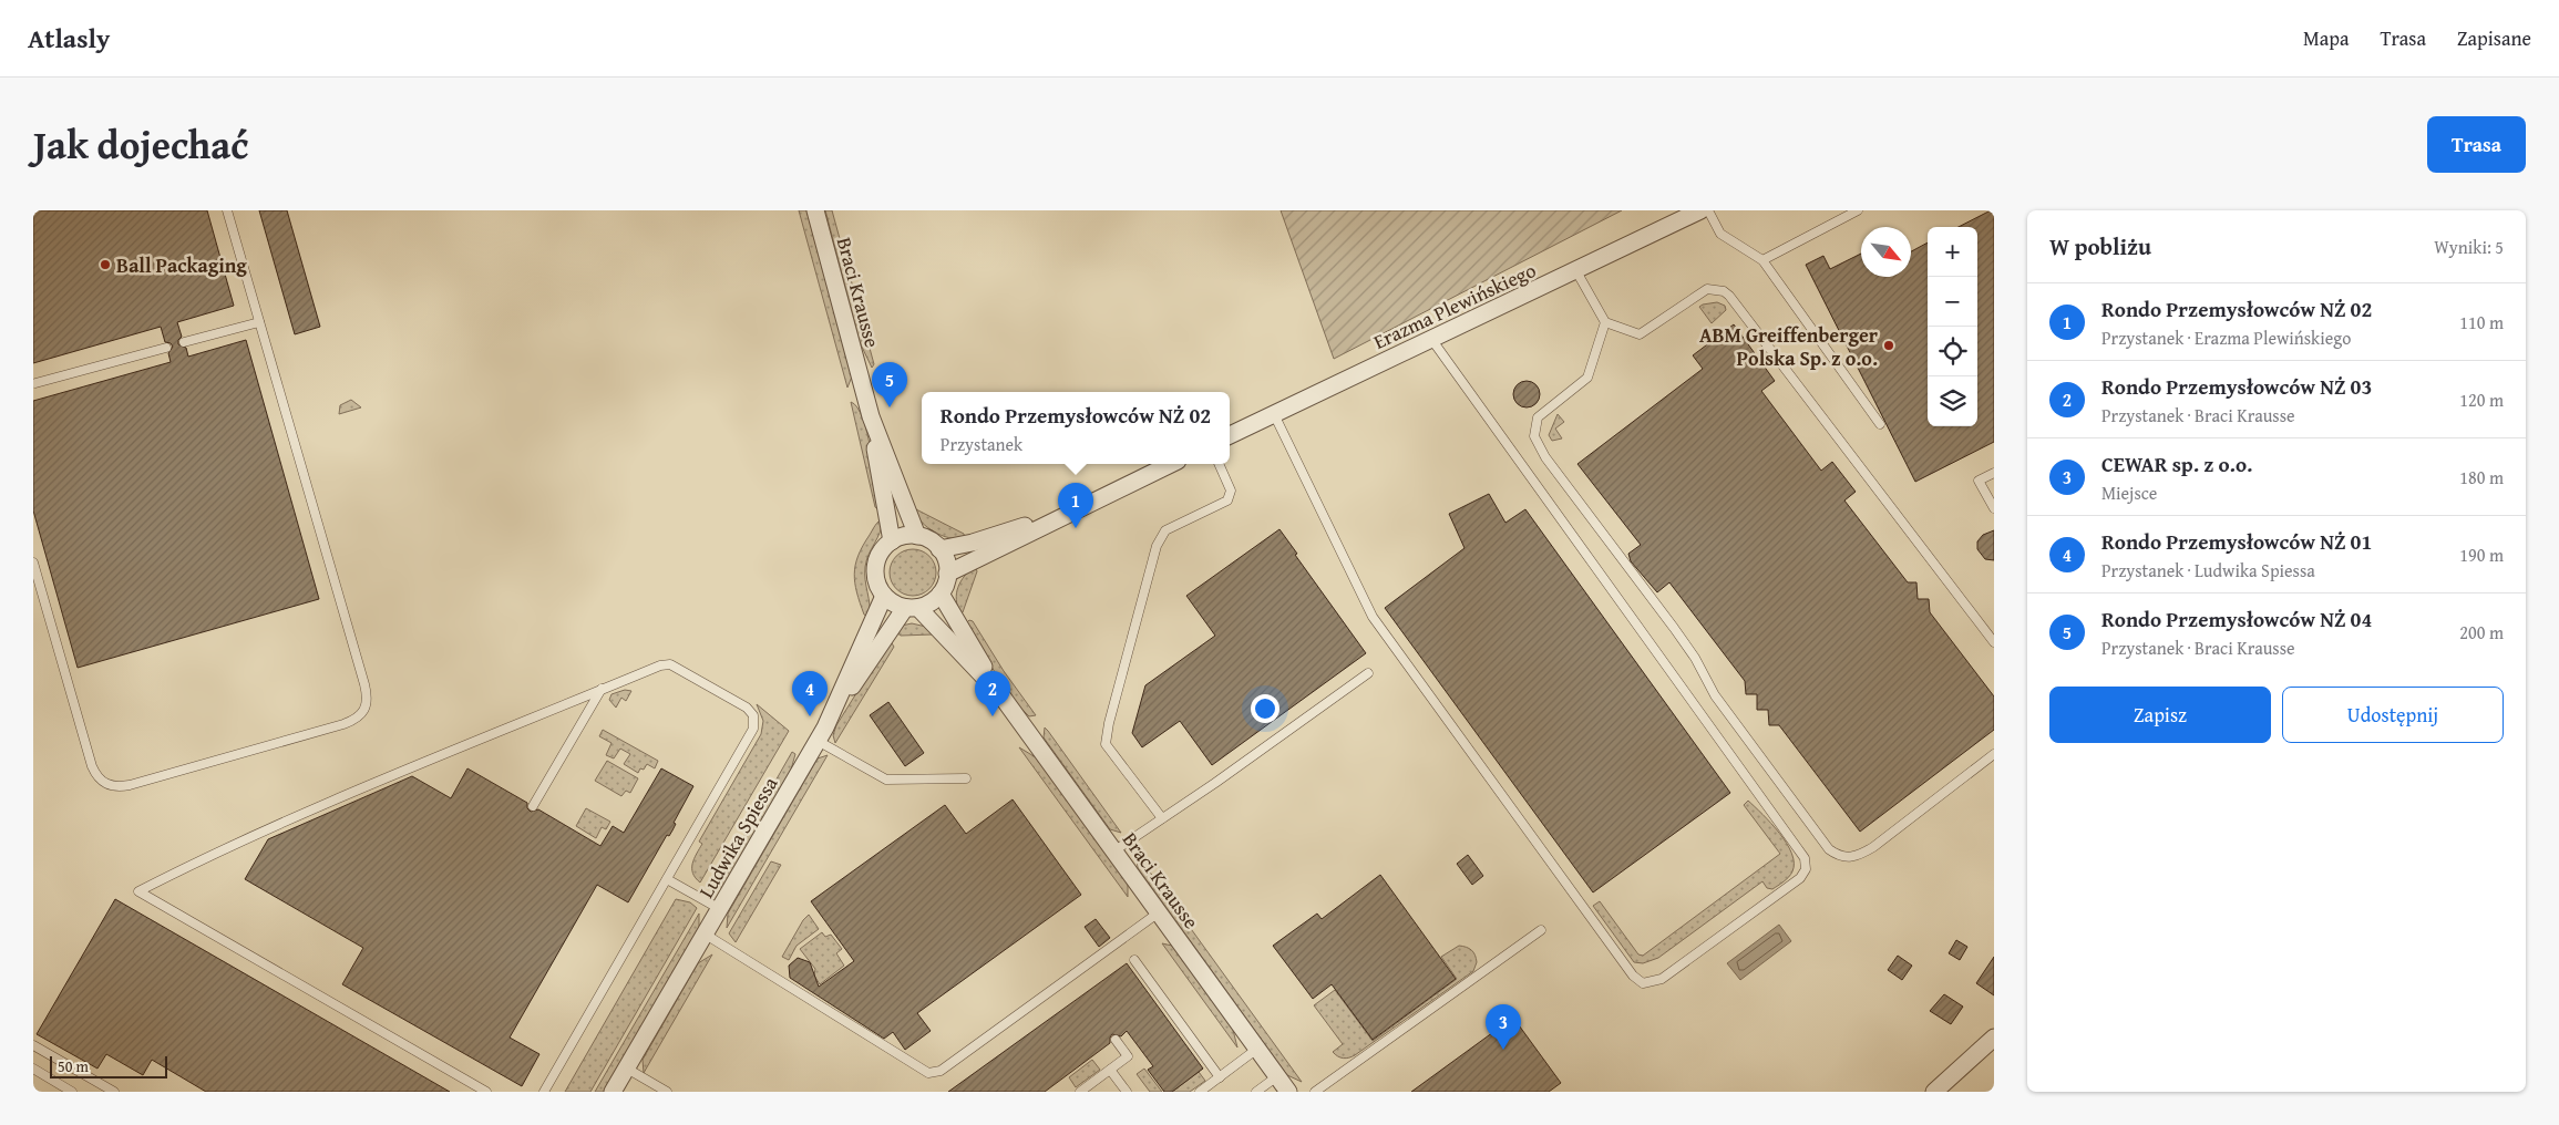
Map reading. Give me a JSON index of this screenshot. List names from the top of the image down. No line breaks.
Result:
{"streets":{"street":["Braci Krausse","Erazma Plewińskiego","Ludwika Spiessa"]},"crossings":[["Braci Krausse","Ludwika Spiessa"]],"places":["Ball Packaging","ABM Greiffenberger Polska Sp. z o.o."],"scale_bar":"50 m","north":"bottom right","page":{"header":"Atlasly","nav":["Mapa","Trasa","Zapisane"],"title":"Jak dojechać","buttons":["Trasa",["Zapisz","Udostępnij"]],"heading":["W pobliżu","Wyniki: 5"],"map_buttons":["+","−"],"list":[{"mark":"1","name":"Rondo Przemysłowców NŻ 02","note":"Przystanek · Erazma Plewińskiego","value":"110 m"},{"mark":"2","name":"Rondo Przemysłowców NŻ 03","note":"Przystanek · Braci Krausse","value":"120 m"},{"mark":"3","name":"CEWAR sp. z o.o.","note":"Miejsce","value":"180 m"},{"mark":"4","name":"Rondo Przemysłowców NŻ 01","note":"Przystanek · Ludwika Spiessa","value":"190 m"},{"mark":"5","name":"Rondo Przemysłowców NŻ 04","note":"Przystanek · Braci Krausse","value":"200 m"}],"pins":["5","1","2","4","3"],"popup":["Rondo Przemysłowców NŻ 02","Przystanek"],"scale":"50 m"}}
